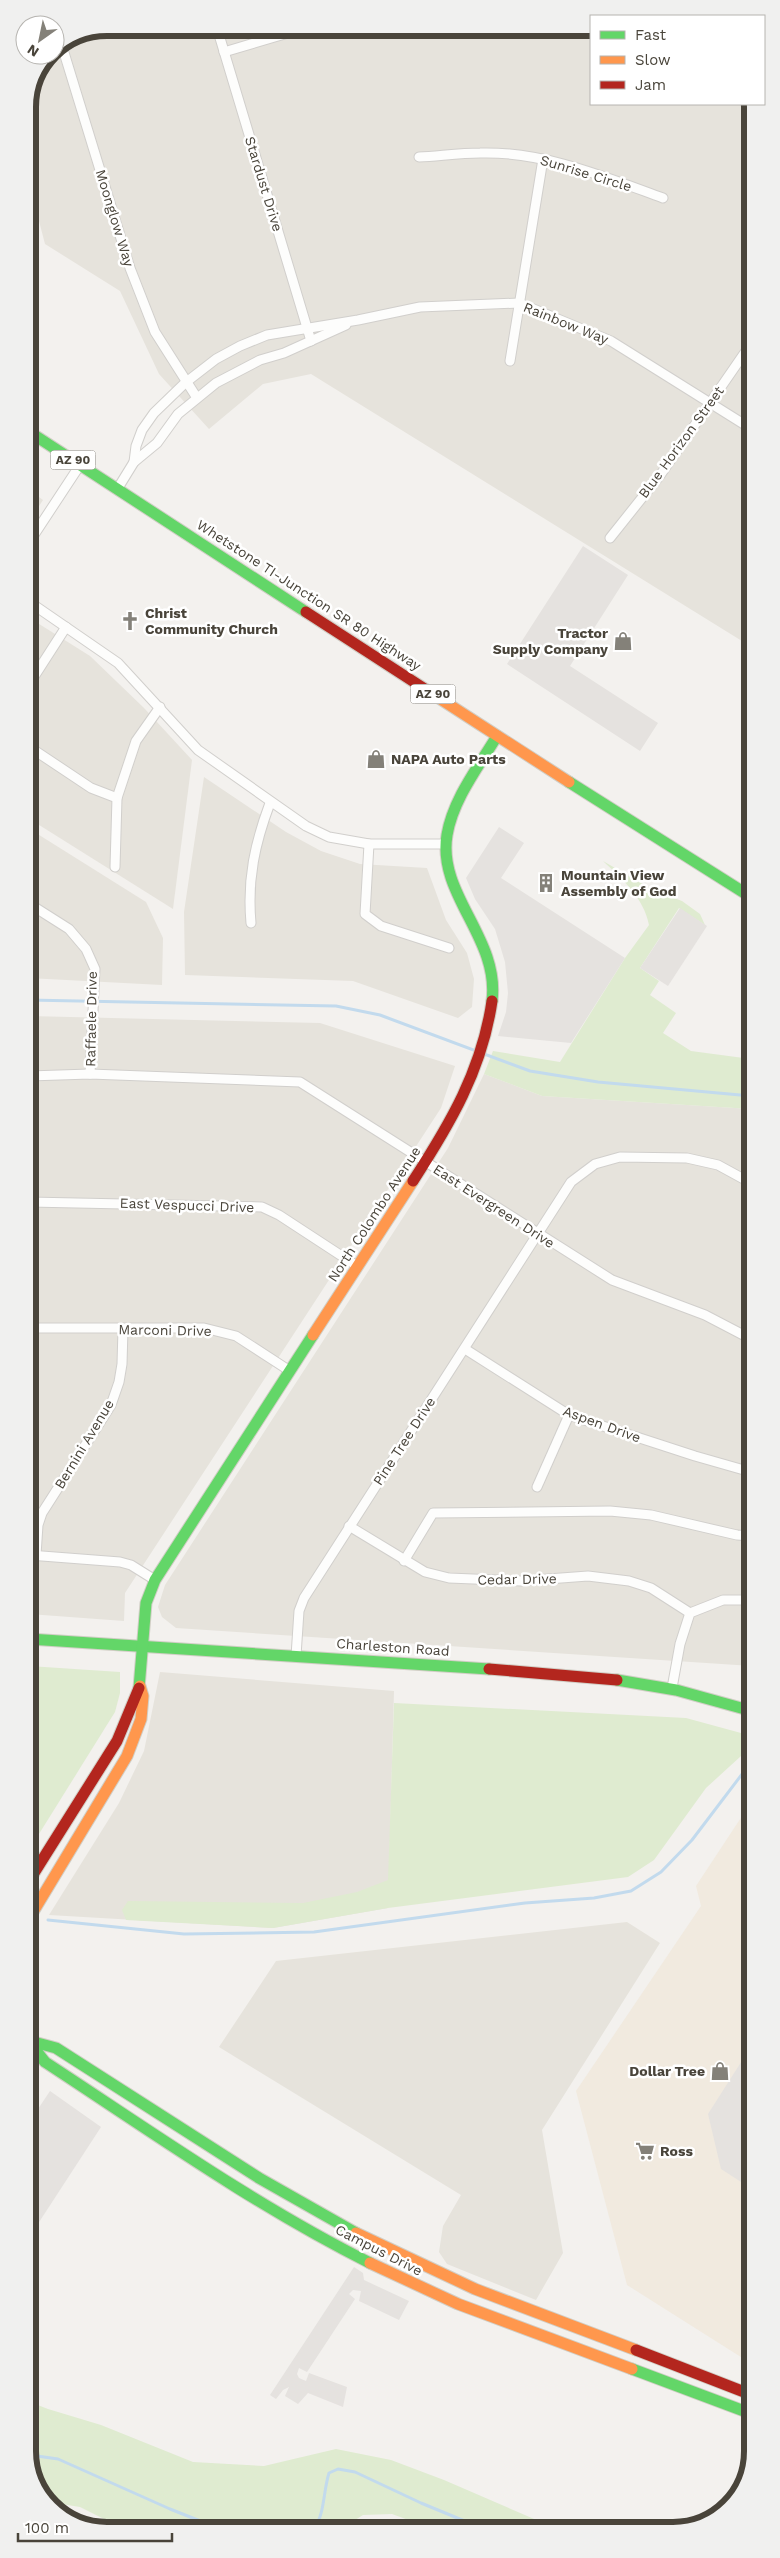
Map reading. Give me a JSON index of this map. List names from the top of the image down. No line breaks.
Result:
{"streets":{"main road":["AZ 90","Whetstone TI-Junction SR 80 Highway","North Colombo Avenue","Charleston Road","Campus Drive"],"street":["Sunrise Circle","Stardust Drive","Moonglow Way","Rainbow Way","Blue Horizon Street","Raffaele Drive","East Vespucci Drive","East Evergreen Drive","Marconi Drive","Aspen Drive","Pine Tree Drive","Bernini Avenue","Cedar Drive"]},"crossings":[["Stardust Drive","Rainbow Way"],["Moonglow Way","Rainbow Way"],["Rainbow Way","Blue Horizon Street"],["Rainbow Way","Whetstone TI-Junction SR 80 Highway"],["Raffaele Drive","East Evergreen Drive"],["East Vespucci Drive","North Colombo Avenue"],["East Evergreen Drive","North Colombo Avenue"],["East Evergreen Drive","Pine Tree Drive"],["North Colombo Avenue","Marconi Drive"],["North Colombo Avenue","Charleston Road"],["Marconi Drive","Bernini Avenue"],["Aspen Drive","Pine Tree Drive"],["Pine Tree Drive","Cedar Drive"],["Pine Tree Drive","Charleston Road"]],"places":{"church":["Christ Community Church"],"shop":["Tractor Supply Company","NAPA Auto Parts","Dollar Tree"],"building":["Mountain View Assembly of God"],"supermarket":["Ross"]},"legend":["Fast","Slow","Jam"],"scale_bar":"100 m","north":"bottom left"}
